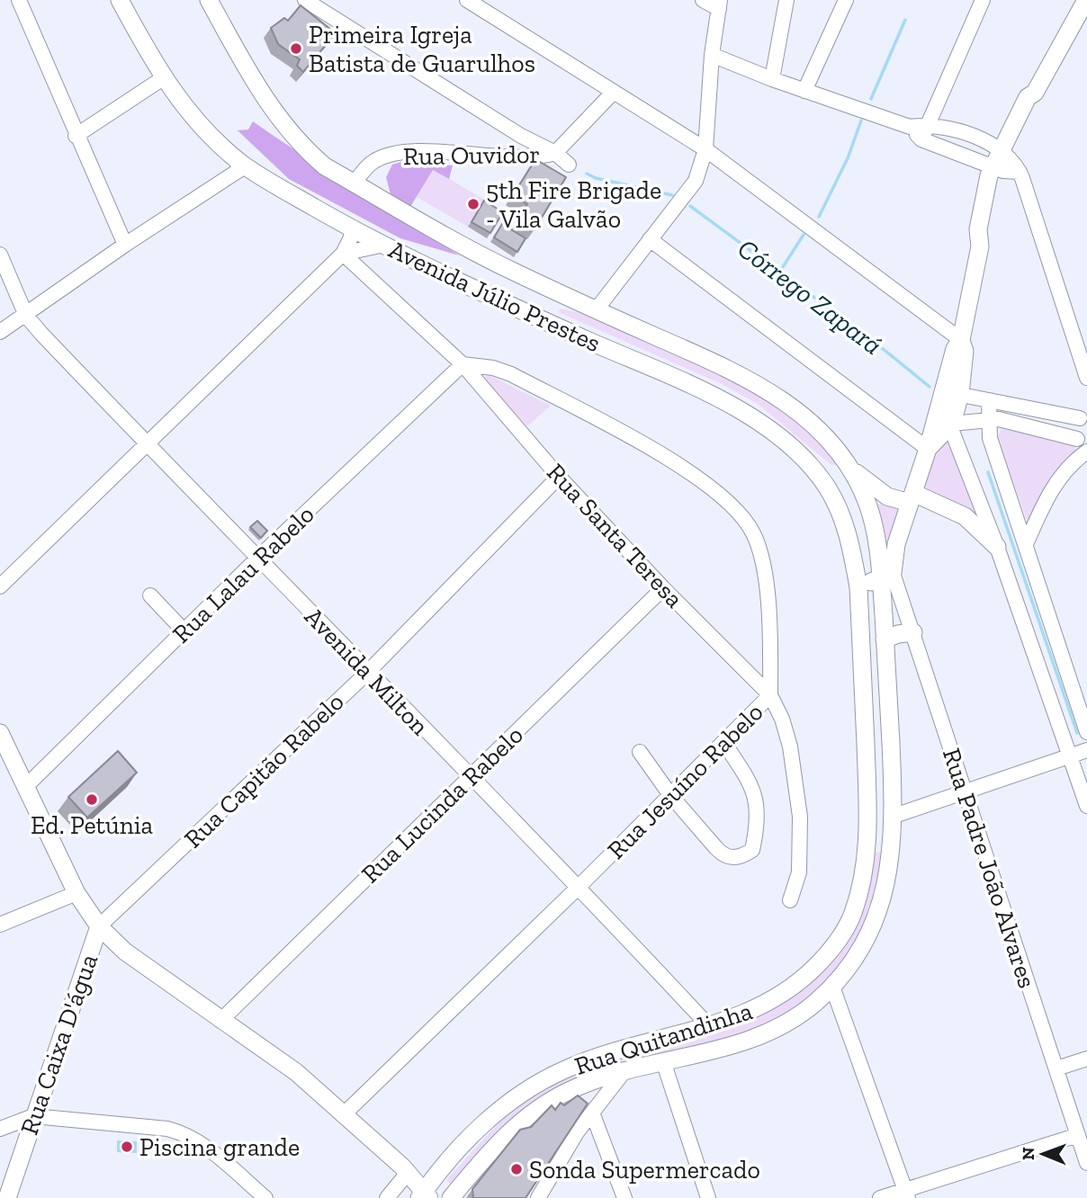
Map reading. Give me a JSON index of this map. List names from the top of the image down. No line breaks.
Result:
{"streets":{"main road":["Rua Ouvidor","Avenida Júlio Prestes","Rua Quitandinha","Rua Caixa D'água"],"street":["Rua Santa Teresa","Rua Lalau Rabelo","Avenida Milton","Rua Capitão Rabelo","Rua Jesuíno Rabelo","Rua Lucinda Rabelo","Rua Padre João Alvares"]},"crossings":[["Rua Ouvidor","Avenida Júlio Prestes"],["Avenida Júlio Prestes","Rua Padre João Alvares"],["Avenida Júlio Prestes","Rua Quitandinha"],["Rua Santa Teresa","Rua Lalau Rabelo"],["Rua Santa Teresa","Rua Capitão Rabelo"],["Rua Santa Teresa","Rua Jesuíno Rabelo"],["Rua Santa Teresa","Rua Lucinda Rabelo"],["Rua Lalau Rabelo","Avenida Milton"],["Rua Lalau Rabelo","Rua Jesuíno Rabelo"],["Avenida Milton","Rua Capitão Rabelo"],["Avenida Milton","Rua Jesuíno Rabelo"],["Avenida Milton","Rua Lucinda Rabelo"],["Avenida Milton","Rua Quitandinha"],["Rua Capitão Rabelo","Rua Caixa D'água"]],"water":["Córrego Zapará"],"places":["Primeira Igreja Batista de Guarulhos","5th Fire Brigade - Vila Galvão","Ed. Petúnia","Piscina grande","Sonda Supermercado"],"north":"left"}
